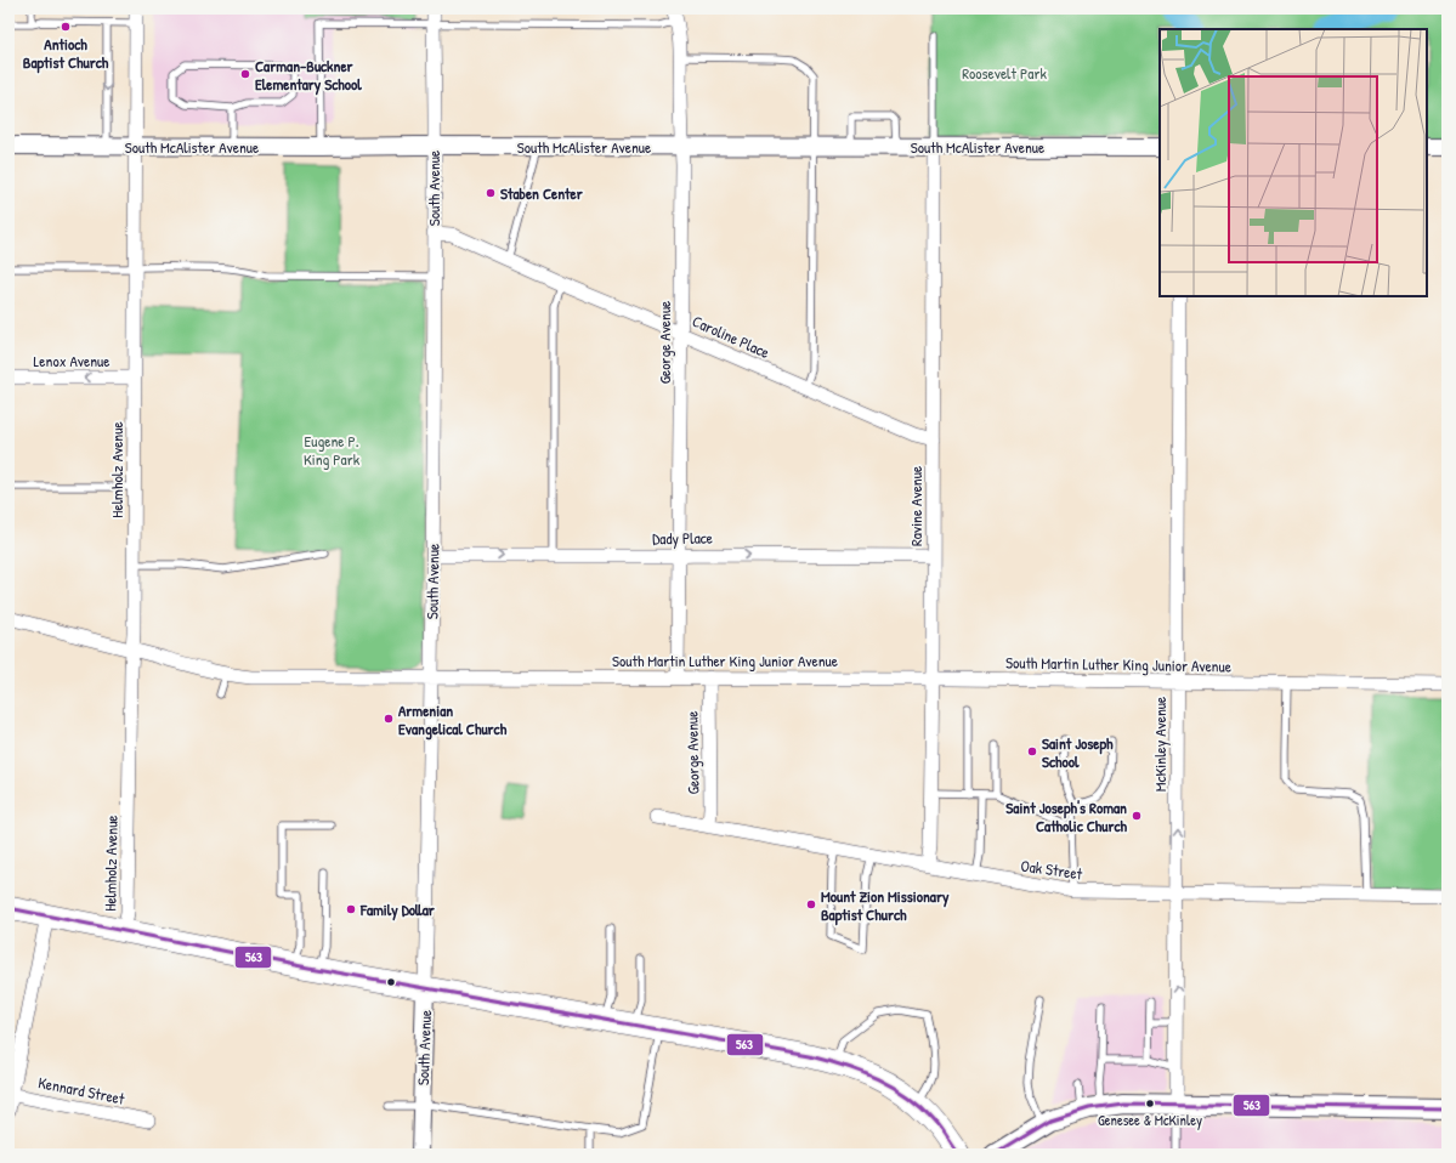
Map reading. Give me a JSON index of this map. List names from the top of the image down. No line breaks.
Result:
{"streets":{"street":["South McAlister Avenue","South Avenue","Caroline Place","George Avenue","Lenox Avenue","Helmholz Avenue","Ravine Avenue","Dady Place","South Martin Luther King Junior Avenue","McKinley Avenue","Oak Street","Kennard Street"]},"crossings":[["South McAlister Avenue","South Avenue"],["South McAlister Avenue","George Avenue"],["South McAlister Avenue","Helmholz Avenue"],["South McAlister Avenue","Ravine Avenue"],["South Avenue","Caroline Place"],["South Avenue","Dady Place"],["South Avenue","South Martin Luther King Junior Avenue"],["Caroline Place","George Avenue"],["Caroline Place","Ravine Avenue"],["George Avenue","Dady Place"],["George Avenue","South Martin Luther King Junior Avenue"],["George Avenue","Oak Street"],["Lenox Avenue","Helmholz Avenue"],["Helmholz Avenue","South Martin Luther King Junior Avenue"],["Ravine Avenue","Dady Place"],["Ravine Avenue","South Martin Luther King Junior Avenue"],["Ravine Avenue","Oak Street"],["South Martin Luther King Junior Avenue","McKinley Avenue"],["McKinley Avenue","Oak Street"]],"one_way":["Lenox Avenue","Dady Place","McKinley Avenue"],"parks":["Roosevelt Park","Eugene P. King Park"],"places":["Antioch Baptist Church","Carman-Buckner Elementary School","Staben Center","Armenian Evangelical Church","Saint Joseph School","Saint Joseph's Roman Catholic Church","Mount Zion Missionary Baptist Church","Family Dollar","Genesee & McKinley"],"lines":["transit line 563"]}
